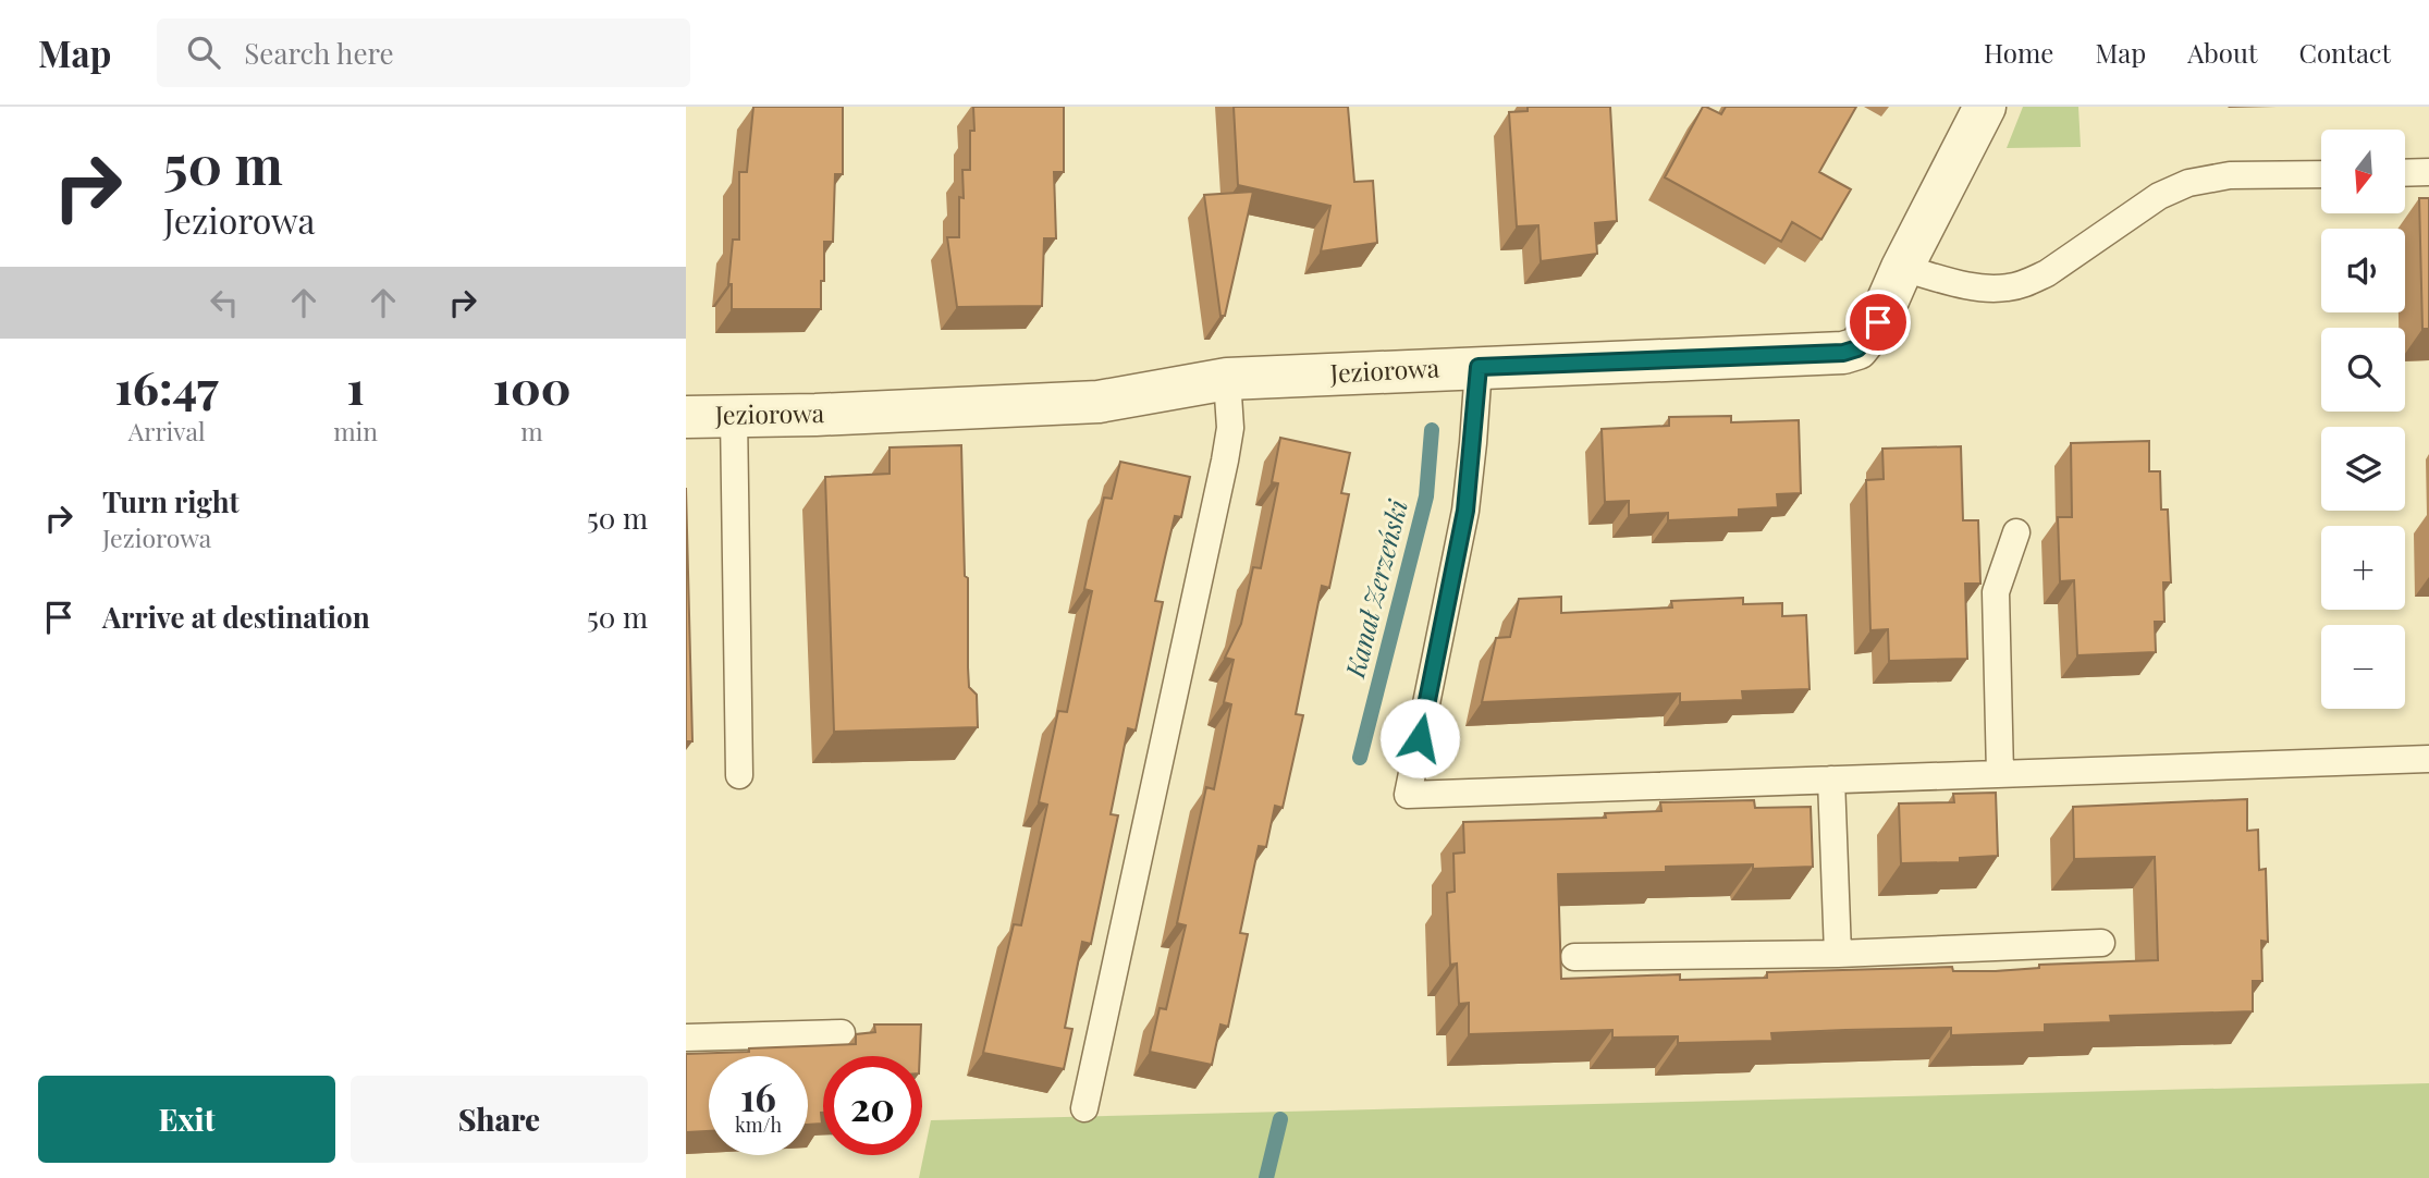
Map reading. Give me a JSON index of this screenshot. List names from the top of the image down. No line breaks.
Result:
{"streets":{"street":["Jeziorowa"]},"water":["Kanał Zerzeński"],"north":"bottom","page":{"header":"Map","search":"Search here","nav":["Home","Map","About","Contact"],"turn":["50 m","Jeziorowa"],"map_buttons":["+","−"],"eta":["16:47","Arrival","1","min","100","m"],"list":[{"name":"Turn right","note":"Jeziorowa","value":"50 m"},{"name":"Arrive at destination","value":"50 m"}],"speed":"16 km/h","limit":"20","buttons":["Exit","Share"]}}
